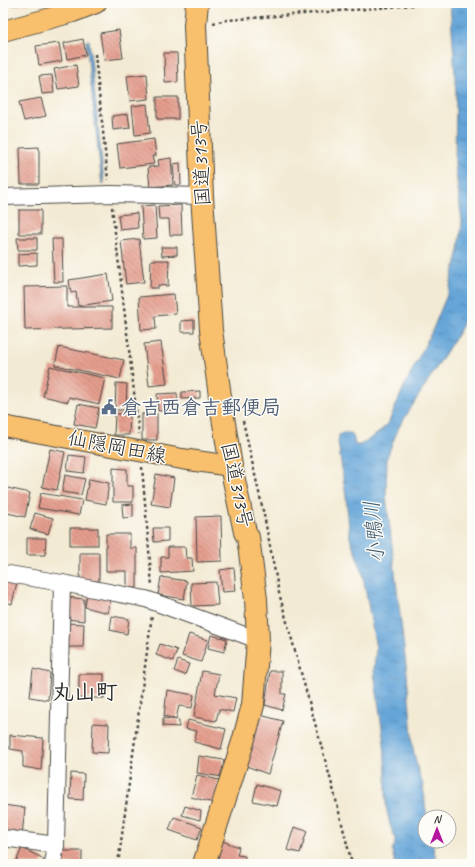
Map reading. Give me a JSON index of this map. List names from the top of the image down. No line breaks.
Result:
{"streets":{"highway":["国道313号"],"main road":["仙隠岡田線"]},"crossings":[["国道313号","仙隠岡田線"]],"districts":["丸山町"],"water":["小鴨川"],"places":{"public building":["倉吉西倉吉郵便局"]},"north":"top"}
